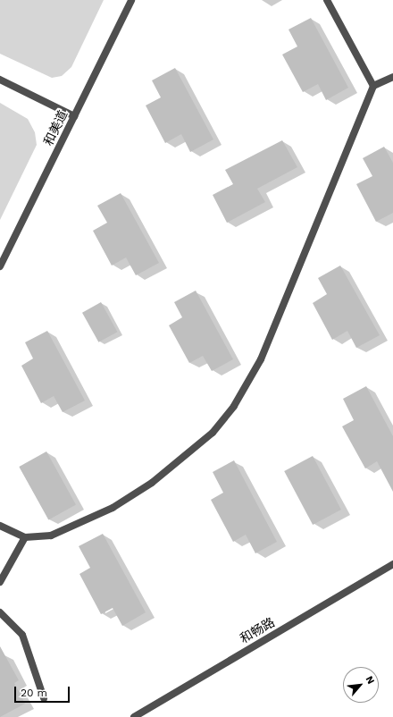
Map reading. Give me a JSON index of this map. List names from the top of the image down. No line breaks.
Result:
{"streets":{"street":["和美道","和畅路"]},"scale_bar":"20 m","north":"top right"}
